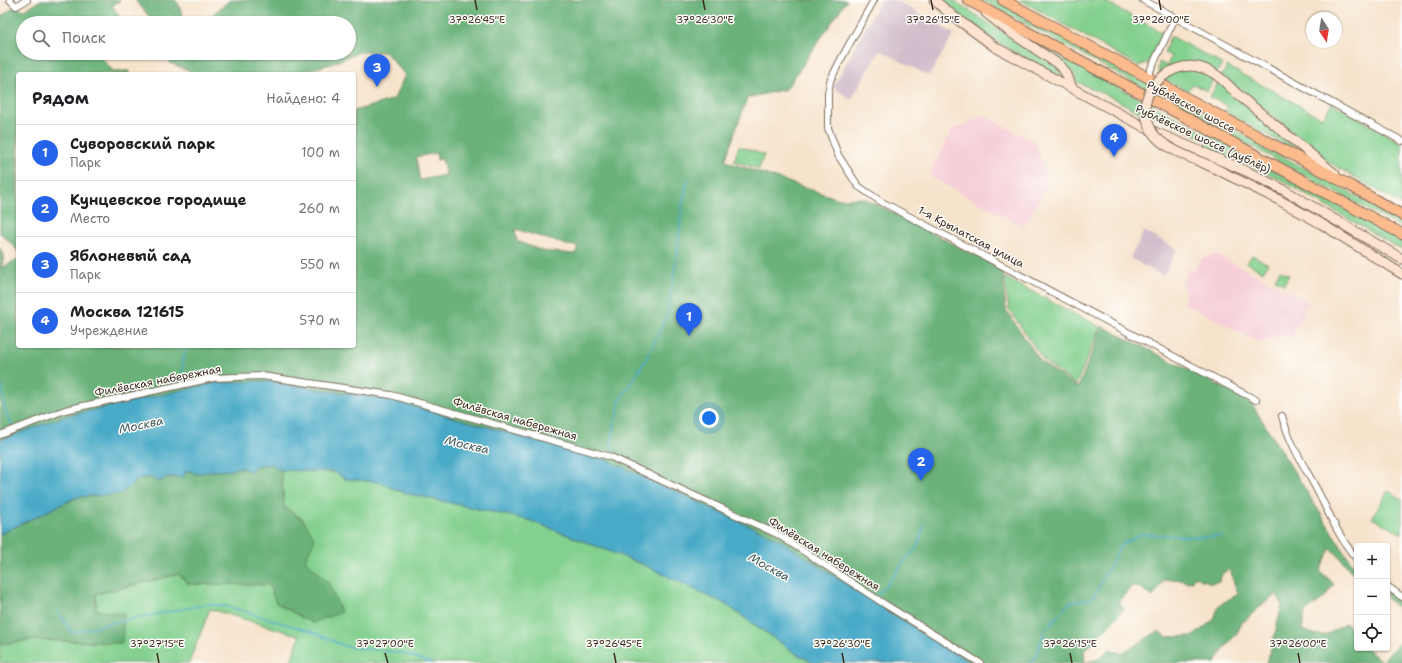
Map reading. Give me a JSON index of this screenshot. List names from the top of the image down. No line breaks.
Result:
{"streets":{"main road":["Рублёвское шоссе","Рублёвское шоссе (дублёр)"],"street":["1-я Крылатская улица","Филёвская набережная"]},"water":["Москва"],"north":"bottom","page":{"search":"Поиск","pins":["3","4","1","2"],"heading":["Рядом","Найдено: 4"],"list":[{"mark":"1","name":"Суворовский парк","note":"Парк","value":"100 m"},{"mark":"2","name":"Кунцевское городище","note":"Место","value":"260 m"},{"mark":"3","name":"Яблоневый сад","note":"Парк","value":"550 m"},{"mark":"4","name":"Москва 121615","note":"Учреждение","value":"570 m"}],"map_buttons":["+","−"]},"coordinates":["37°26'45\"E","37°26'30\"E","37°26'15\"E","37°26'00\"E","37°27'15\"E","37°27'00\"E"]}
